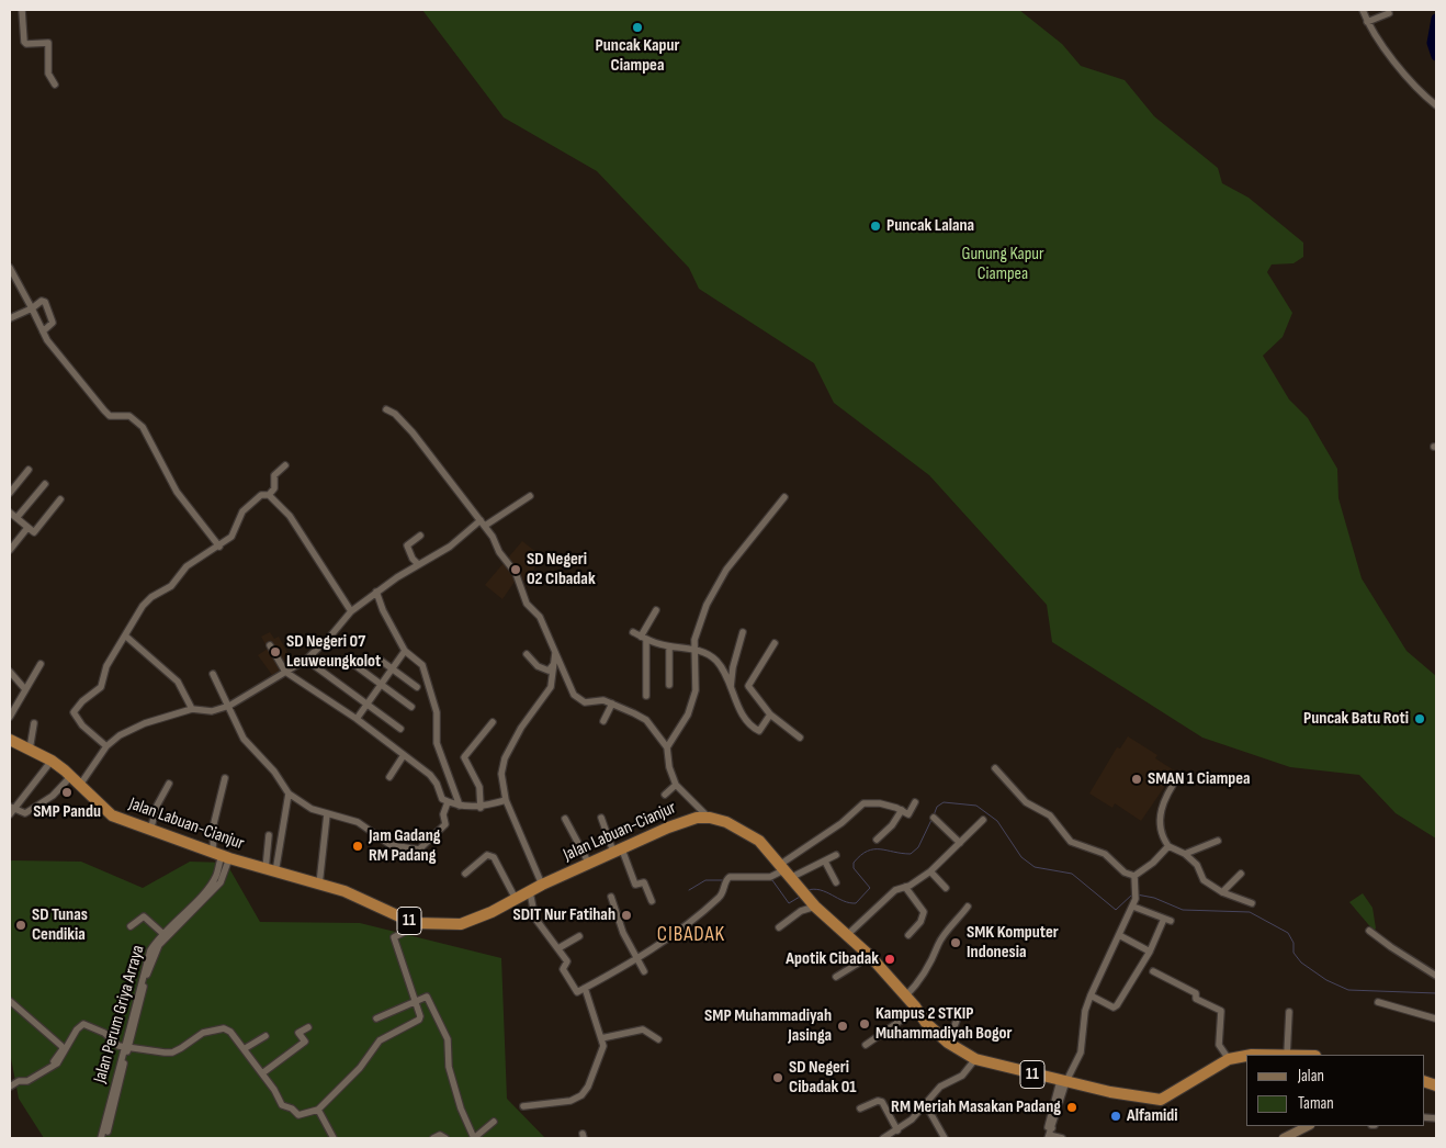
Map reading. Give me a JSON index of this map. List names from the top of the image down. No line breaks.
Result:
{"streets":{"highway":["Jalan Labuan-Cianjur","11"],"street":["Jalan Perum Griya Arraya"]},"crossings":[["Jalan Labuan-Cianjur","Jalan Perum Griya Arraya"]],"districts":["CIBADAK"],"parks":["Gunung Kapur Ciampea"],"places":["Puncak Kapur Ciampea","Puncak Lalana","SD Negeri 02 CIbadak","SD Negeri 07 Leuweungkolot","Puncak Batu Roti","SMAN 1 Ciampea","SMP Pandu","Jam Gadang RM Padang","SDIT Nur Fatihah","SD Tunas Cendikia","SMK Komputer Indonesia","Apotik Cibadak","Kampus 2 STKIP Muhammadiyah Bogor","SMP Muhammadiyah Jasinga","SD Negeri Cibadak 01","RM Meriah Masakan Padang","Alfamidi"],"legend":["Jalan","Taman"]}
